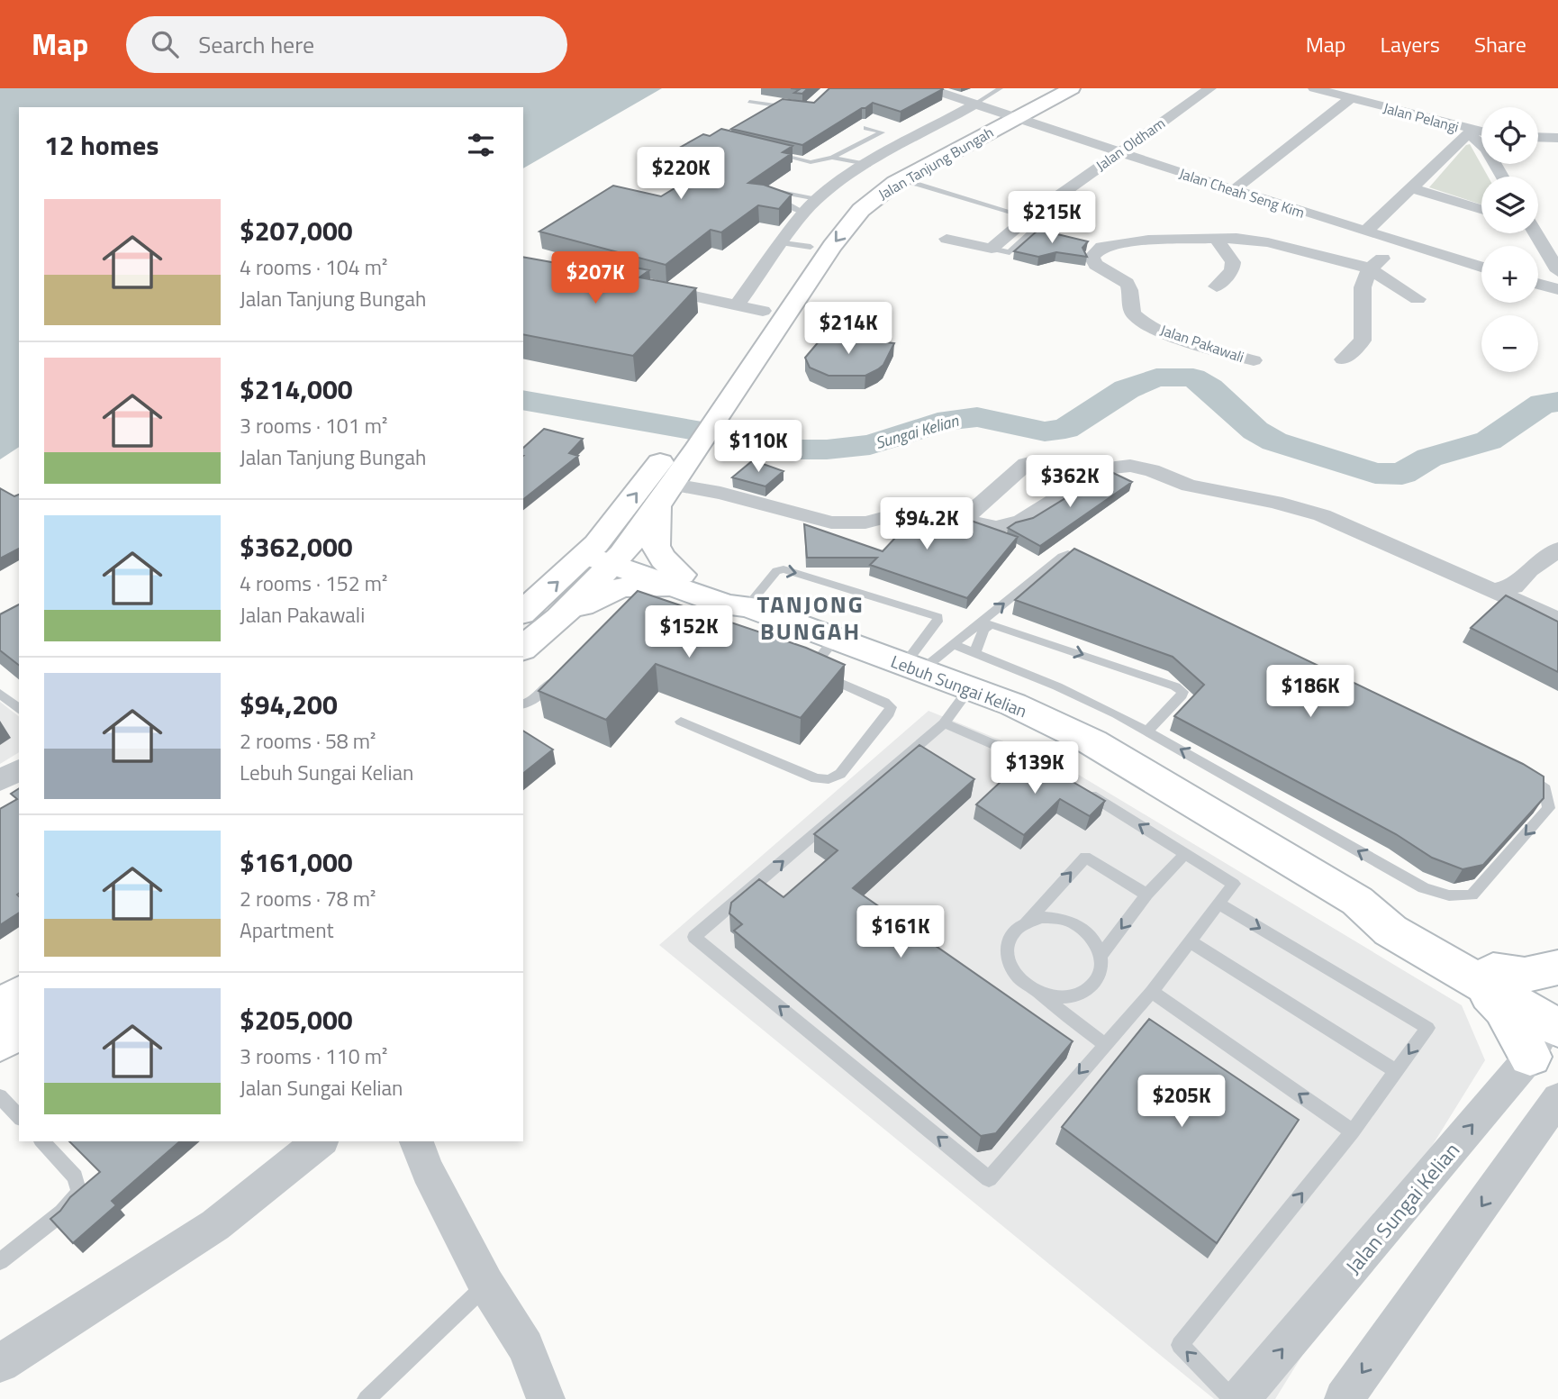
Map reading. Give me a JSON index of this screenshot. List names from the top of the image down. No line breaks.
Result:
{"streets":{"main road":["Jalan Tanjung Bungah","Lebuh Sungai Kelian"],"street":["Jalan Pelangi","Jalan Oldham","Jalan Cheah Seng Kim","Jalan Pakawali","Jalan Sungai Kelian"]},"crossings":[["Jalan Oldham","Jalan Cheah Seng Kim"],["Jalan Tanjung Bungah","Jalan Cheah Seng Kim"],["Jalan Tanjung Bungah","Lebuh Sungai Kelian"],["Lebuh Sungai Kelian","Jalan Sungai Kelian"]],"districts":["TANJONG BUNGAH"],"water":["Sungai Kelian"],"page":{"header":"Map","search":"Search here","nav":["Map","Layers","Share"],"map_buttons":["+","−"],"heading":"12 homes","price":["$220K","$215K","$207K","$214K","$110K","$362K","$94.2K","$152K","$186K","$139K","$161K","$205K"],"list":[{"name":"$207,000","note":"4 rooms · 104 m² · Jalan Tanjung Bungah"},{"name":"$214,000","note":"3 rooms · 101 m² · Jalan Tanjung Bungah"},{"name":"$362,000","note":"4 rooms · 152 m² · Jalan Pakawali"},{"name":"$94,200","note":"2 rooms · 58 m² · Lebuh Sungai Kelian"},{"name":"$161,000","note":"2 rooms · 78 m² · Apartment"},{"name":"$205,000","note":"3 rooms · 110 m² · Jalan Sungai Kelian"}]}}
